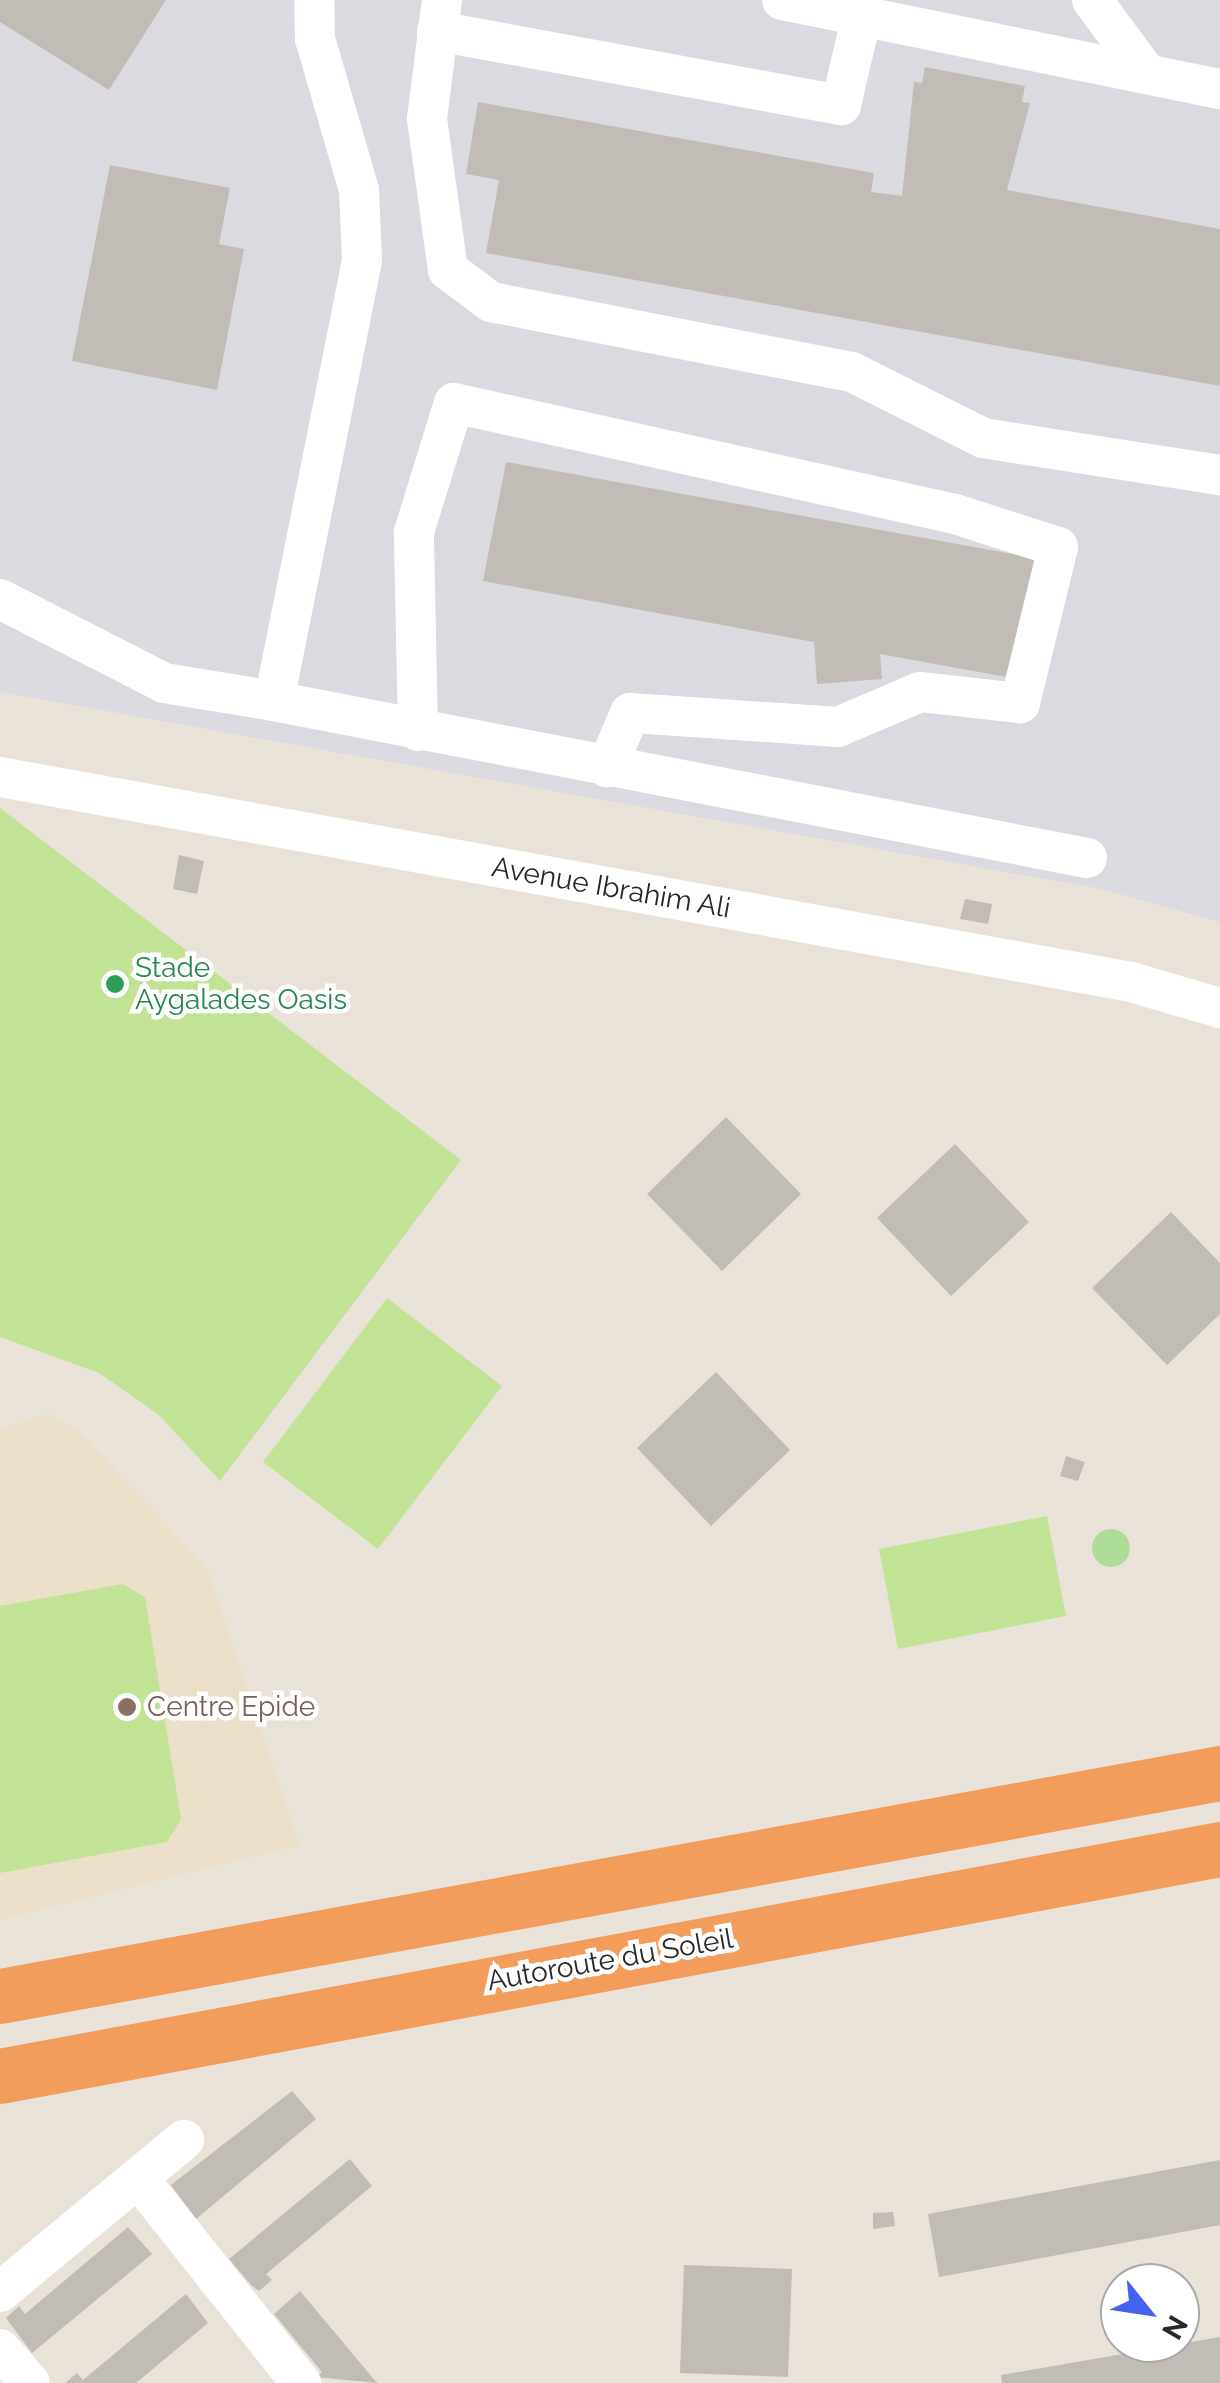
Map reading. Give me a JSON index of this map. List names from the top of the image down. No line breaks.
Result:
{"streets":{"highway":["Autoroute du Soleil"],"street":["Avenue Ibrahim Ali"]},"places":["Stade Aygalades Oasis","Centre Epide"],"north":"bottom right"}
